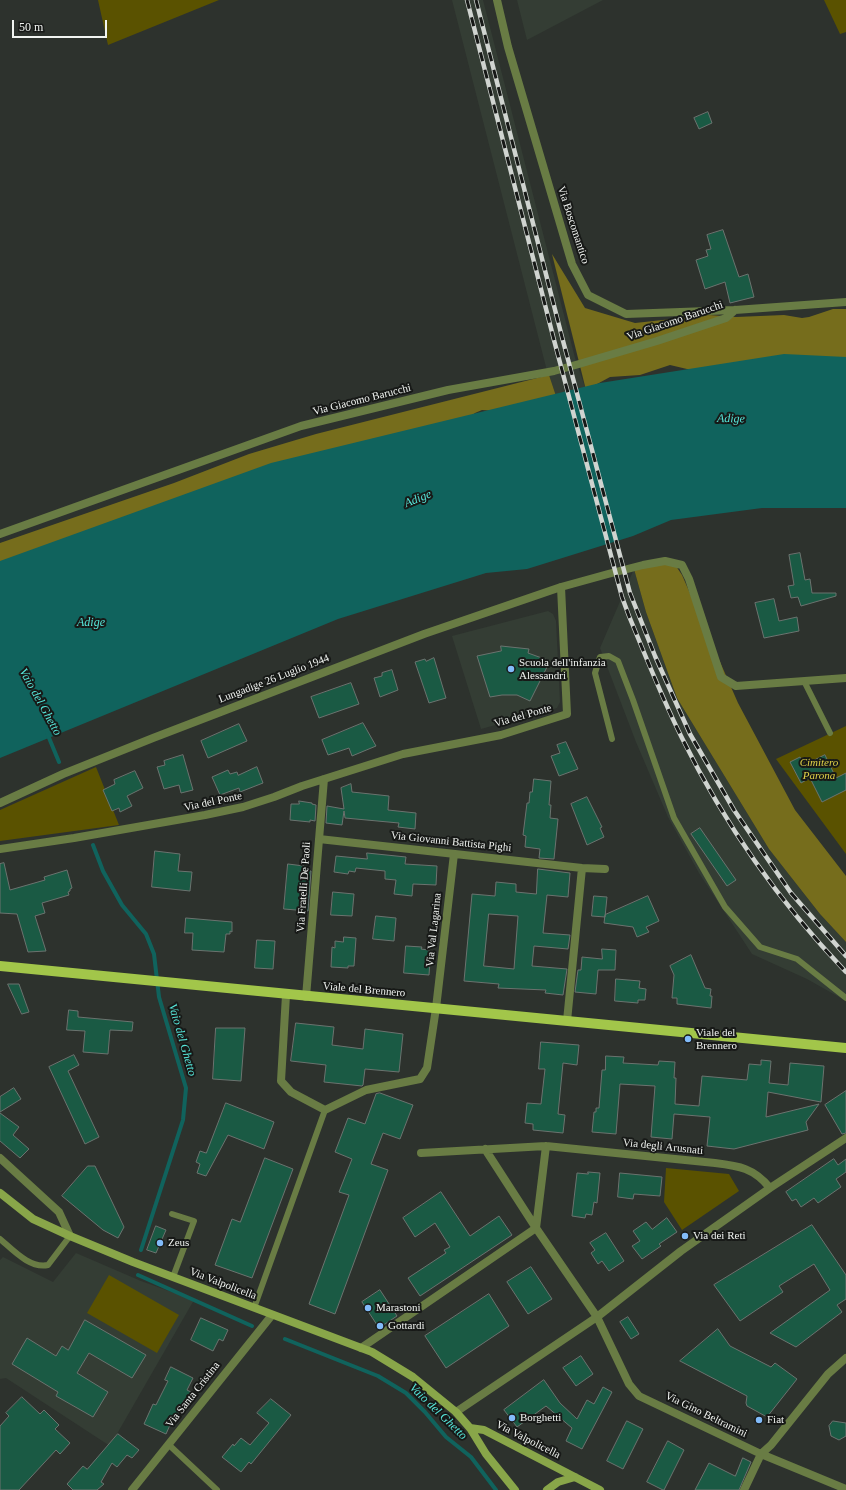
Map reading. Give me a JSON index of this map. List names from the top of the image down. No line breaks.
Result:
{"streets":{"main road":["Viale del Brennero","Via Valpolicella"],"street":["Via Boscomantico","Via Giacomo Barucchi","Lungadige 26 Luglio 1944","Via del Ponte","Via Giovanni Battista Pighi","Via Fratelli De Paoli","Via Val Lagarina","Via degli Arusnati","Via Santa Cristina","Via Gino Beltramini"]},"crossings":[["Via Boscomantico","Via Giacomo Barucchi"],["Lungadige 26 Luglio 1944","Via del Ponte"],["Via del Ponte","Via Fratelli De Paoli"],["Via Giovanni Battista Pighi","Via Fratelli De Paoli"],["Via Giovanni Battista Pighi","Via Val Lagarina"],["Via Fratelli De Paoli","Viale del Brennero"],["Via Val Lagarina","Viale del Brennero"],["Via Valpolicella","Via Santa Cristina"]],"water":["Adige","Vaio del Ghetto"],"parks":["Cimitero Parona"],"places":["Scuola dell'infanzia Alessandri","Viale del Brennero","Via dei Reti","Zeus","Marastoni","Gottardi","Borghetti","Fiat"],"scale_bar":"50 m"}
